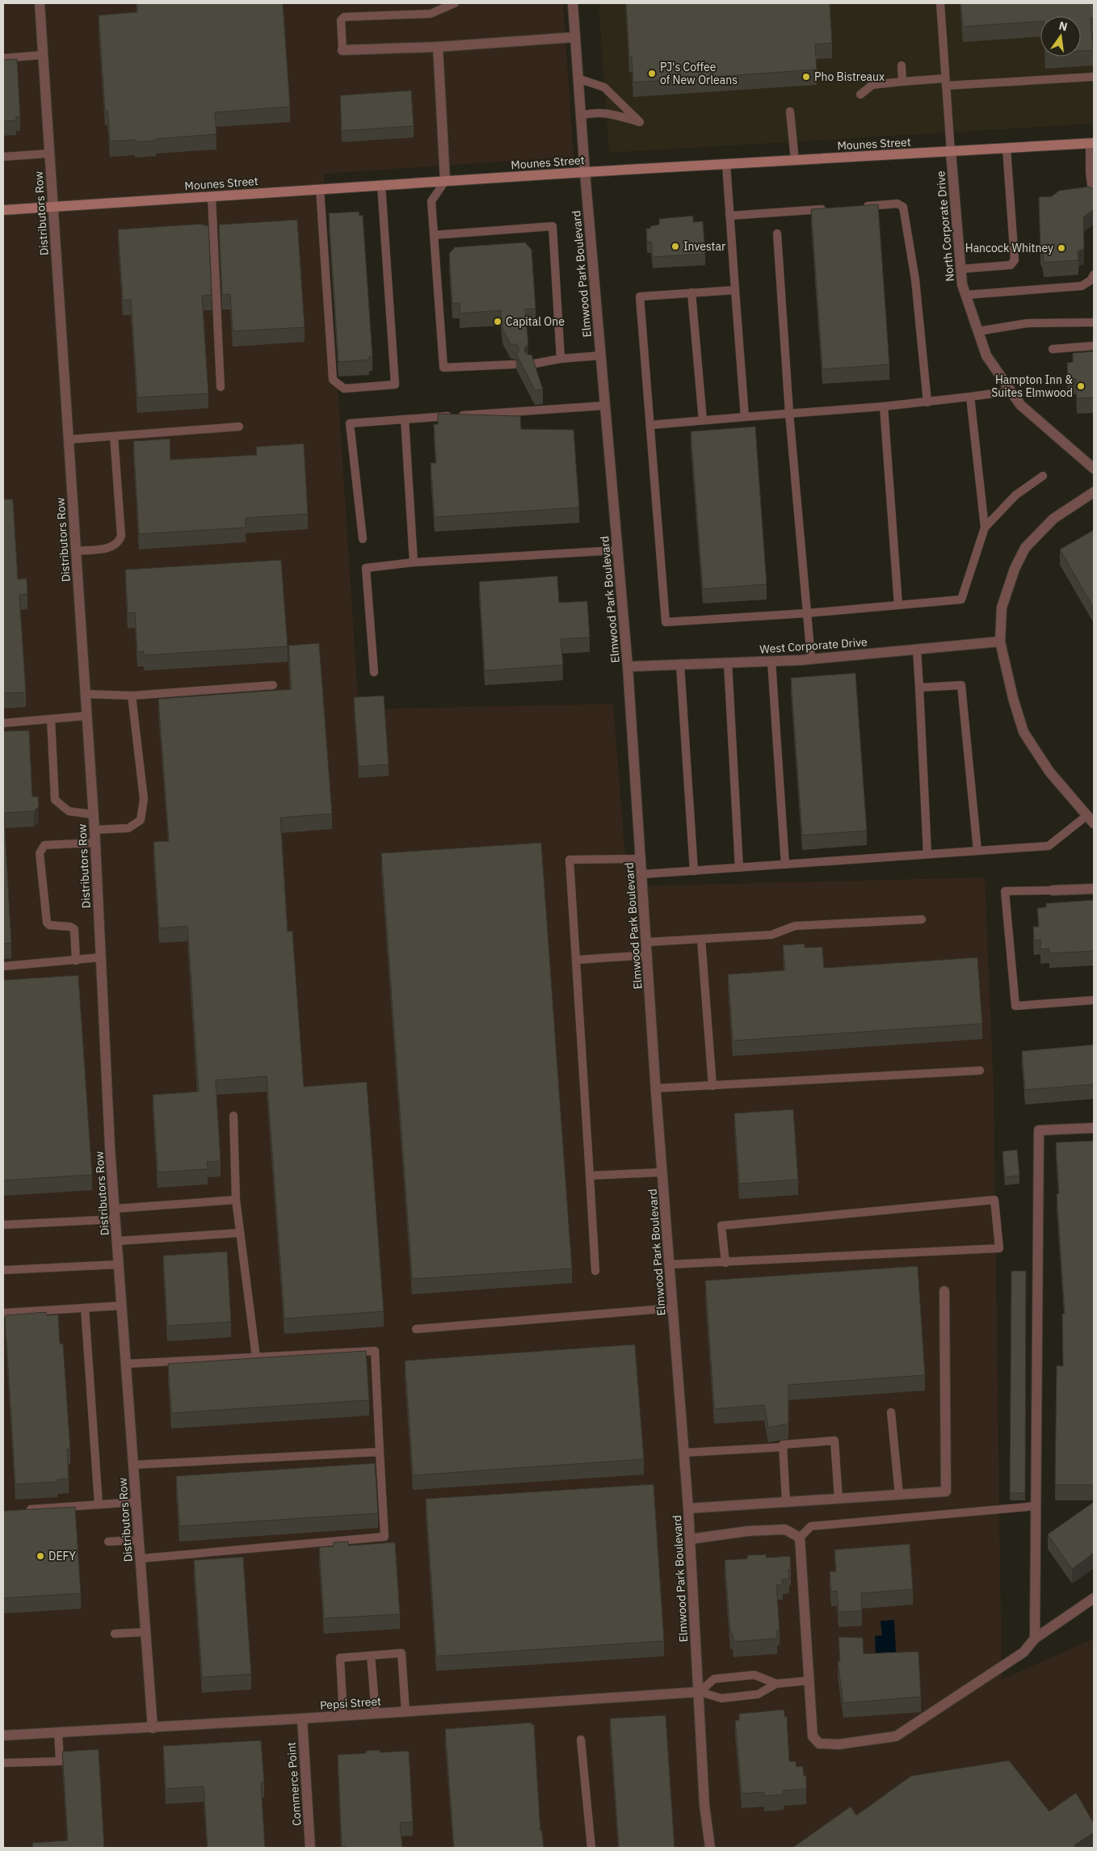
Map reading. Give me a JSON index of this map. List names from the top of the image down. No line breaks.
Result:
{"streets":{"main road":["Mounes Street"],"street":["Distributors Row","North Corporate Drive","Elmwood Park Boulevard","West Corporate Drive","Pepsi Street","Commerce Point"]},"crossings":[["Mounes Street","Distributors Row"],["Mounes Street","North Corporate Drive"],["Mounes Street","Elmwood Park Boulevard"],["Distributors Row","Pepsi Street"],["Elmwood Park Boulevard","West Corporate Drive"],["Elmwood Park Boulevard","Pepsi Street"],["Pepsi Street","Commerce Point"]],"places":["PJ's Coffee of New Orleans","Pho Bistreaux","Investar","Hancock Whitney","Capital One","Hampton Inn & Suites Elmwood","DEFY"],"north":"top"}
